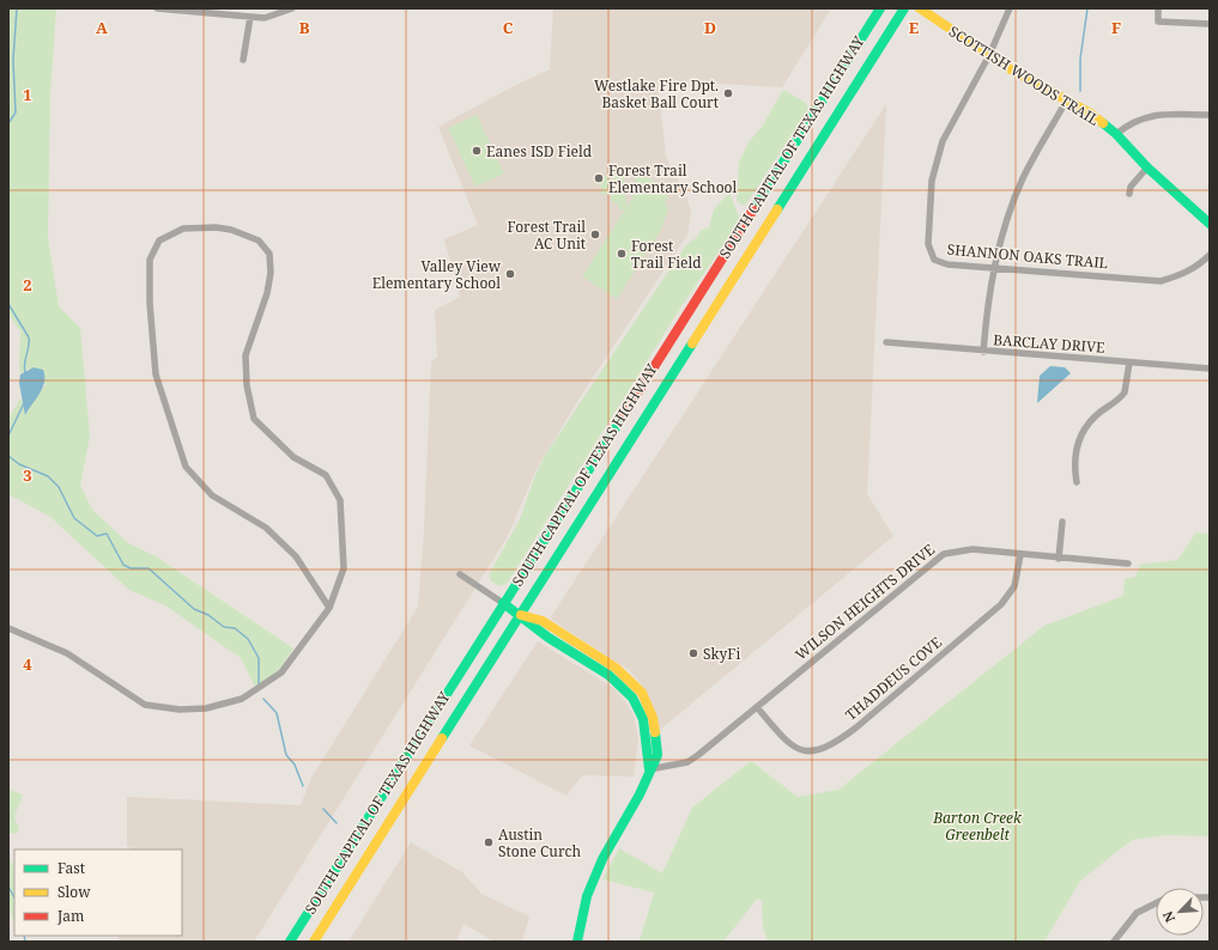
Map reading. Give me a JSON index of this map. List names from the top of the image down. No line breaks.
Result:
{"streets":{"main road":["SCOTTISH WOODS TRAIL","SOUTH CAPITAL OF TEXAS HIGHWAY"],"street":["SHANNON OAKS TRAIL","BARCLAY DRIVE","WILSON HEIGHTS DRIVE","THADDEUS COVE"]},"crossings":[["SCOTTISH WOODS TRAIL","SHANNON OAKS TRAIL"],["WILSON HEIGHTS DRIVE","THADDEUS COVE"]],"parks":["Barton Creek Greenbelt"],"places":["Westlake Fire Dpt. Basket Ball Court","Eanes ISD Field","Forest Trail Elementary School","Forest Trail AC Unit","Forest Trail Field","Valley View Elementary School","SkyFi","Austin Stone Curch"],"legend":["Fast","Slow","Jam"],"north":"bottom left","grid":{"columns":["A","B","C","D","E","F"],"rows":["1","2","3","4"]}}
